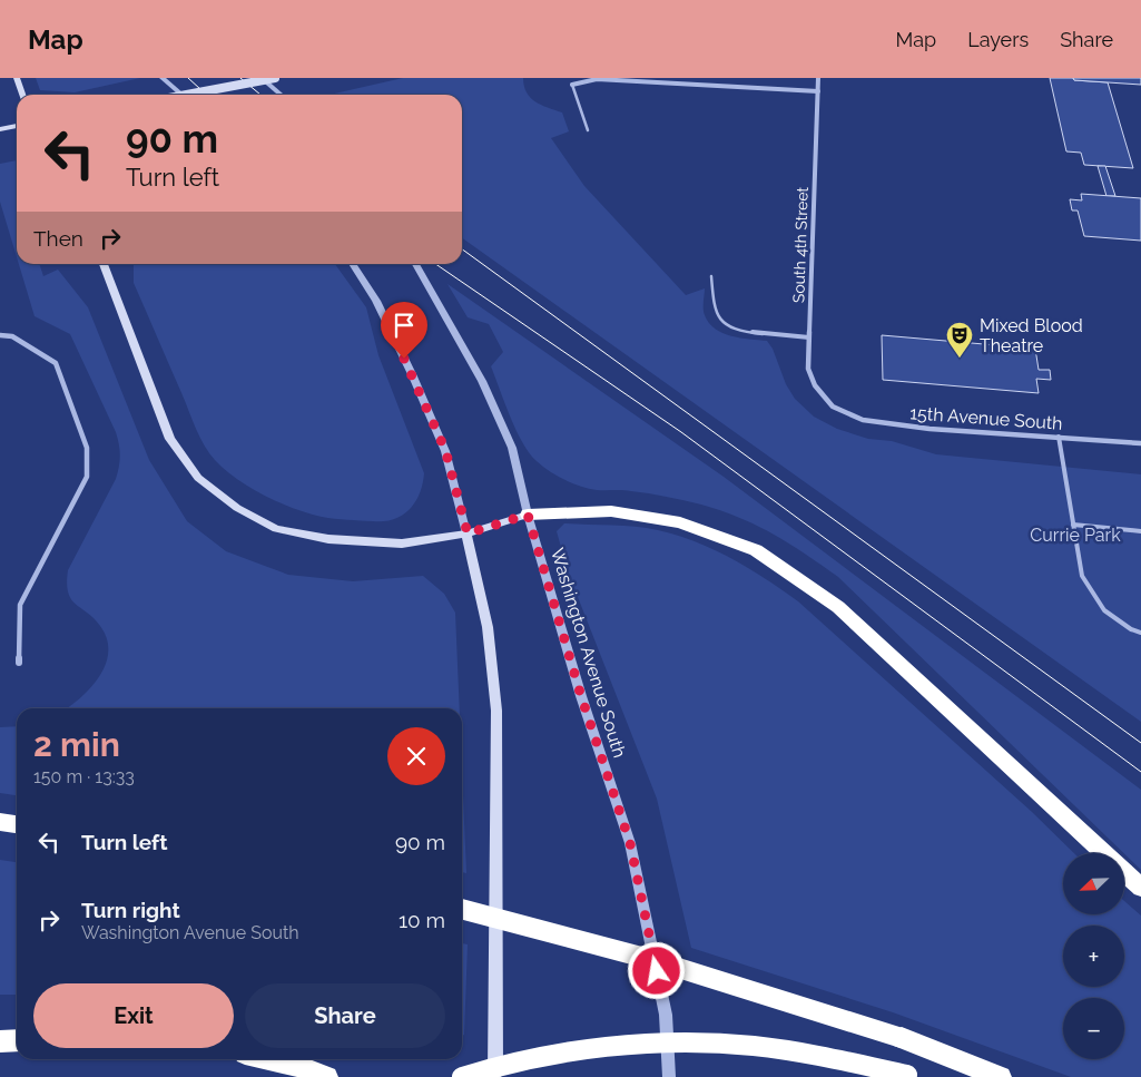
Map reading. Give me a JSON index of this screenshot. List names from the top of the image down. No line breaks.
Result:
{"streets":{"street":["South 4th Street","15th Avenue South","Washington Avenue South"]},"crossings":[["South 4th Street","15th Avenue South"]],"parks":["Currie Park"],"places":{"theatre":["Mixed Blood Theatre"]},"north":"bottom left","page":{"header":"Map","nav":["Map","Layers","Share"],"turn":["90 m","Turn left"],"then":"Then","heading":["2 min","150 m · 13:33"],"list":[{"name":"Turn left","value":"90 m"},{"name":"Turn right","note":"Washington Avenue South","value":"10 m"}],"map_buttons":["+","−"],"buttons":["Exit","Share"]}}
